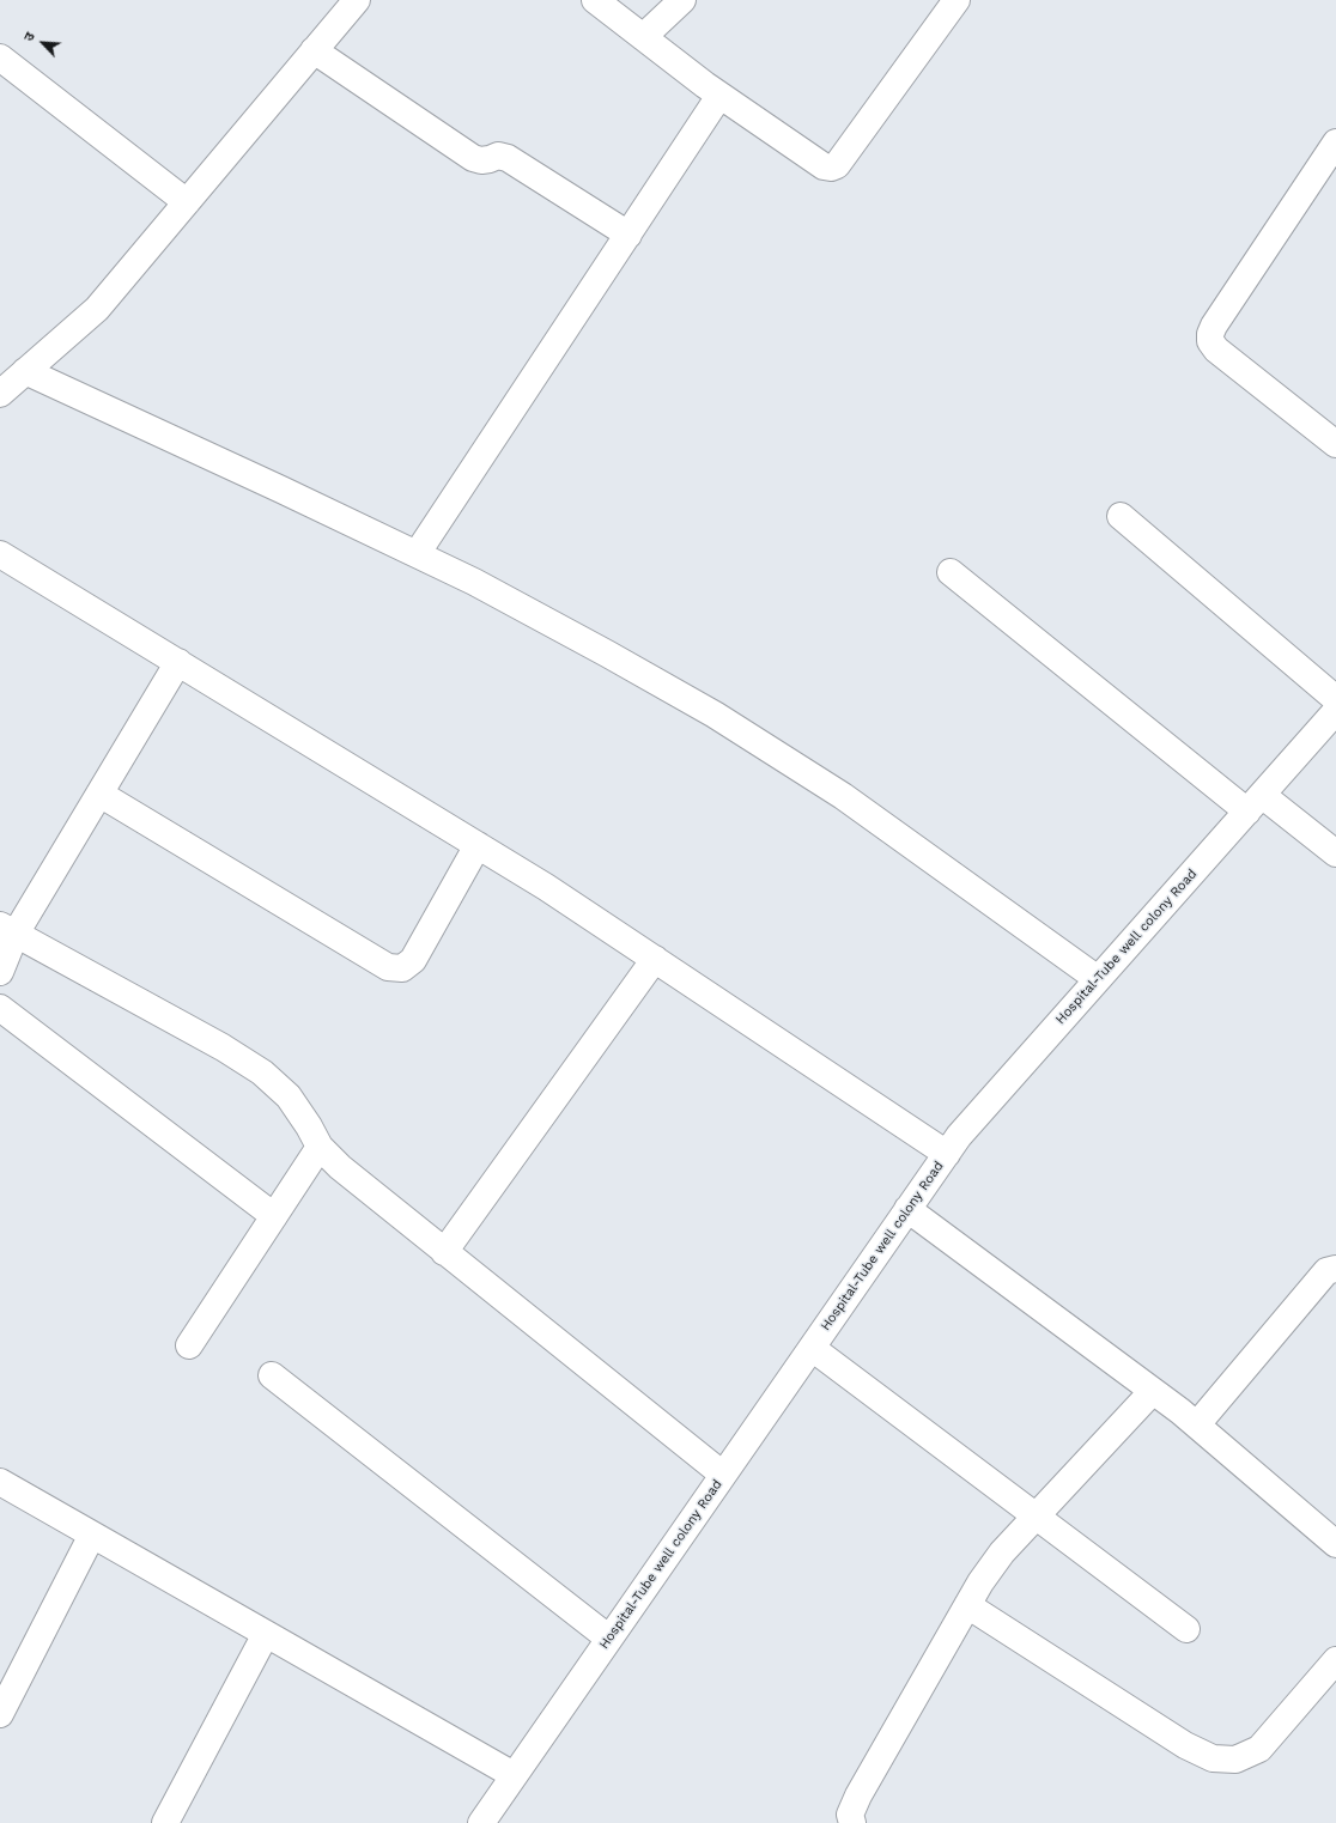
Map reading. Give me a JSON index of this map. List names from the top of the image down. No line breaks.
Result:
{"streets":{"street":["Hospital-Tube well colony Road"]},"north":"top left"}
